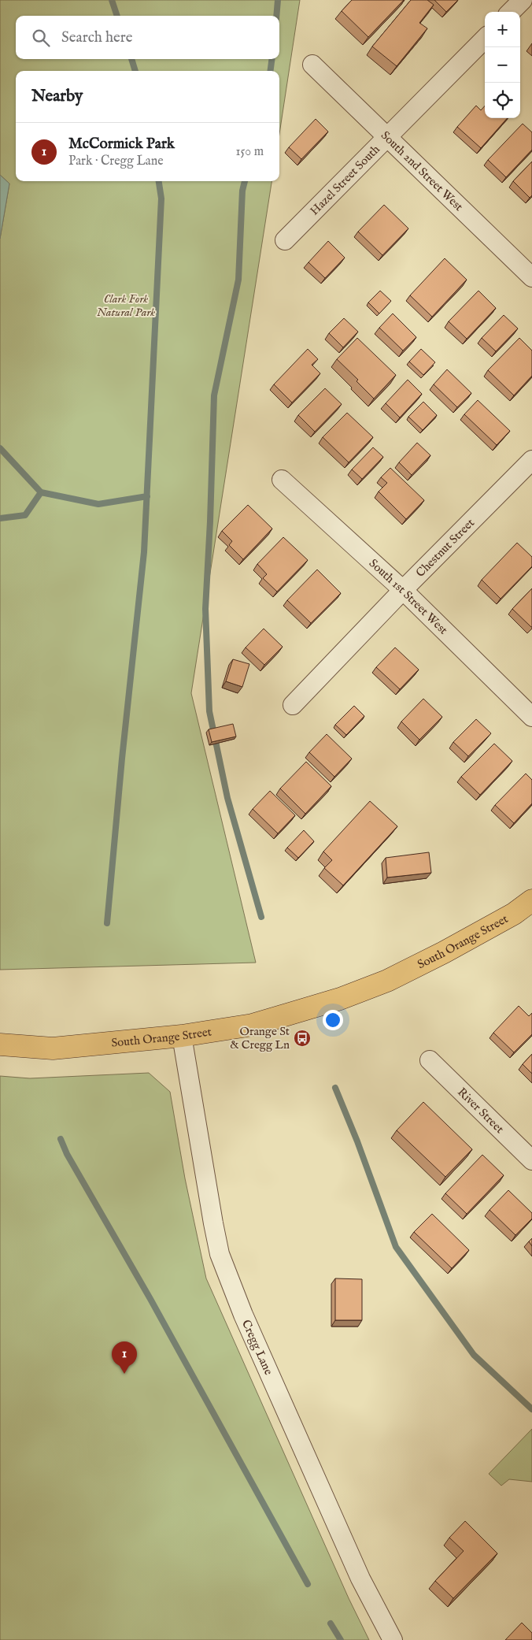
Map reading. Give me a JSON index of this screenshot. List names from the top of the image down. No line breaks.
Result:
{"streets":{"main road":["South Orange Street"],"street":["South 2nd Street West","Hazel Street South","Chestnut Street","South 1st Street West","River Street","Cregg Lane"]},"crossings":[["South 2nd Street West","Hazel Street South"],["Chestnut Street","South 1st Street West"],["South Orange Street","Cregg Lane"]],"parks":["Clark Fork Natural Park"],"places":{"bus stop":["Orange St & Cregg Ln"]},"page":{"map_buttons":["+","−"],"search":"Search here","heading":"Nearby","list":[{"mark":"1","name":"McCormick Park","note":"Park · Cregg Lane","value":"150 m"}],"pins":"1"}}
